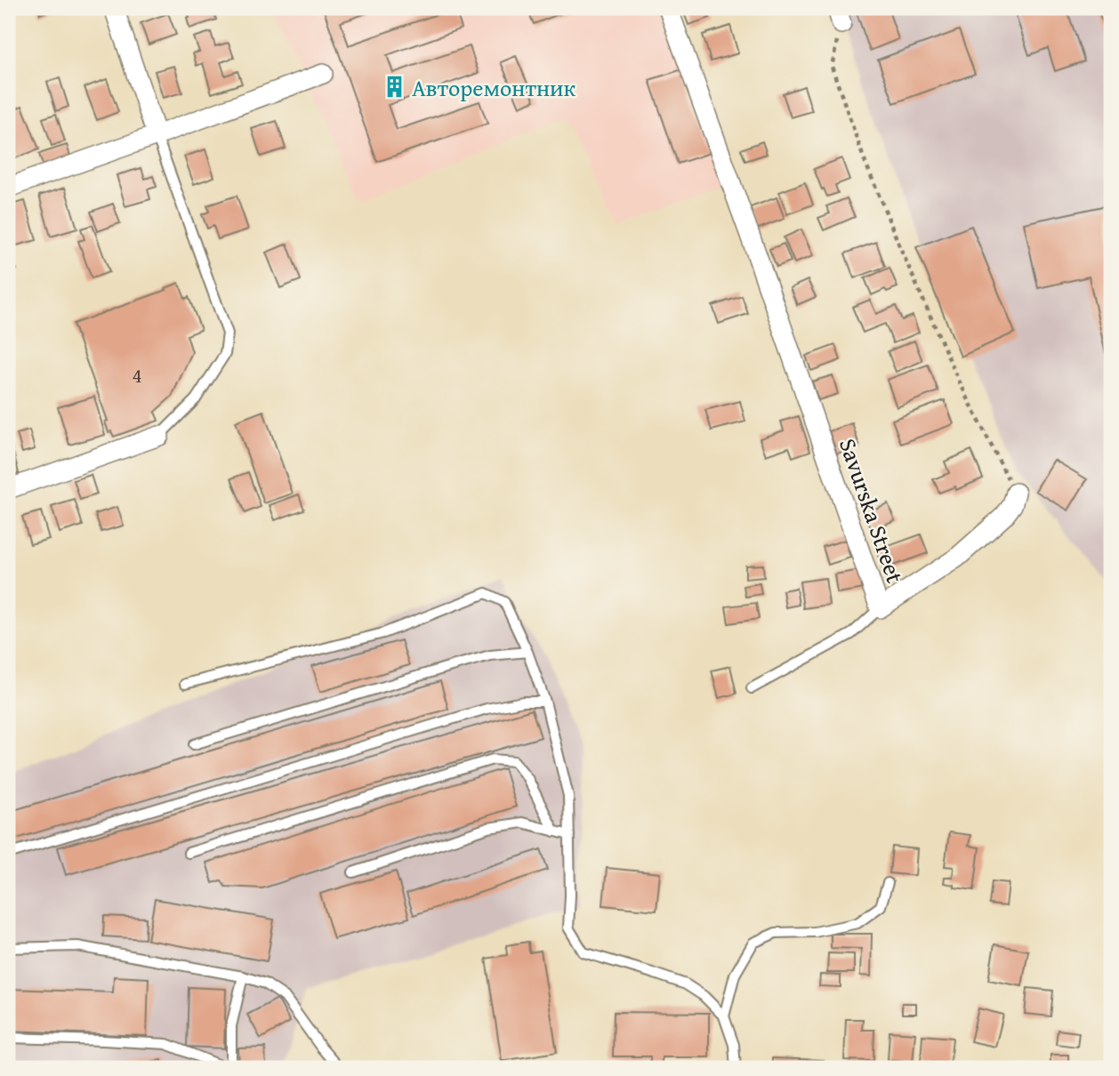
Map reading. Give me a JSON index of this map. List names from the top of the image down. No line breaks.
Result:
{"streets":{"street":["Savurska Street"]},"places":{"building":["Авторемонтник"]},"house_numbers":["4"]}
